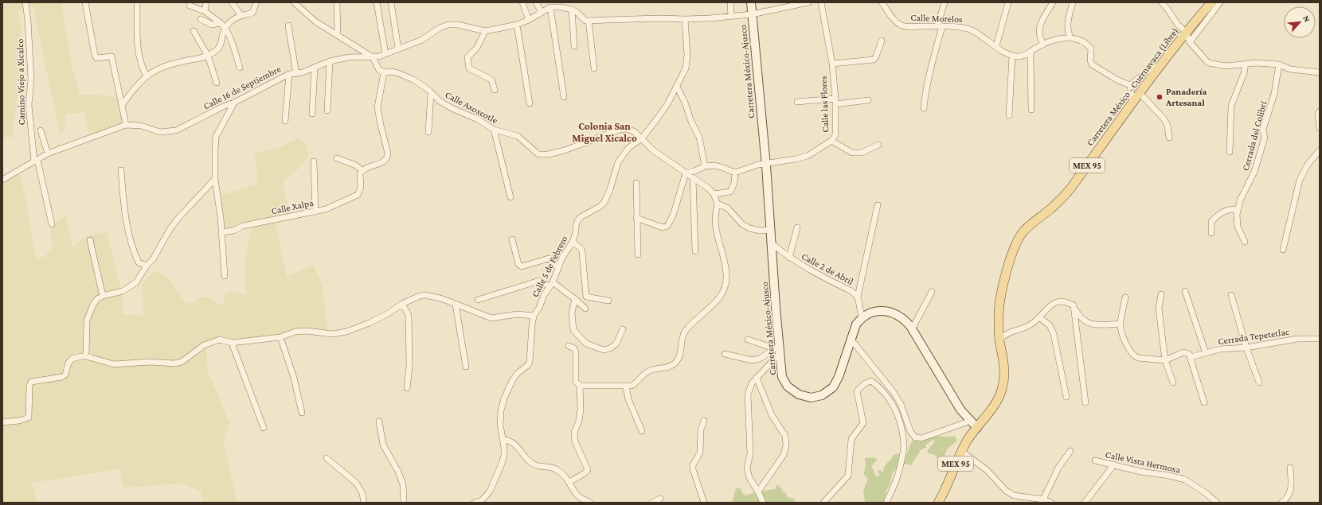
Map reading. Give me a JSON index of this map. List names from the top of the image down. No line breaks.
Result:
{"streets":{"main road":["Carretera México-Ajusco","Carretera México - Cuernavaca (Libre)","MEX 95"],"street":["Calle Morelos","Camino Viejo a Xicalco","Calle 16 de Septiembre","Calle las Flores","Calle Axoxcotle","Cerrada del Colibrí","Calle Xalpa","Calle 5 de Febrero","Calle 2 de Abril","Cerrada Tepetetlac","Calle Vista Hermosa"]},"crossings":[["Carretera México-Ajusco","Calle las Flores"],["Carretera México-Ajusco","Calle 2 de Abril"],["Calle Axoxcotle","Calle 5 de Febrero"]],"districts":["Colonia San Miguel Xicalco"],"places":["Panadería Artesanal"],"north":"top right"}
